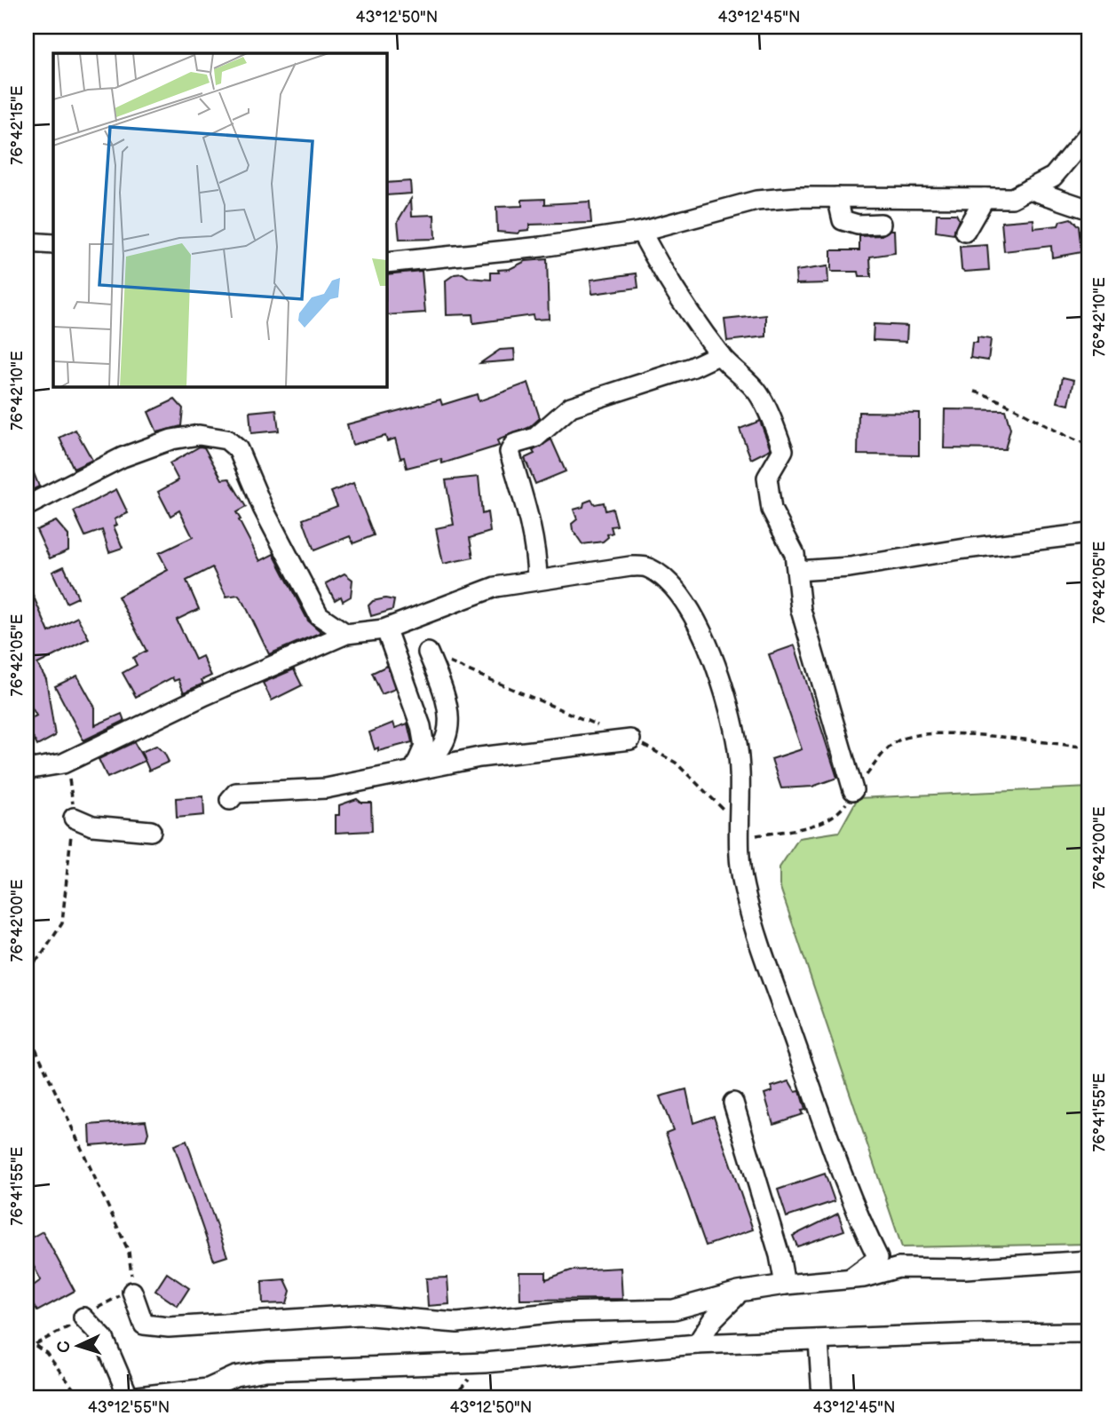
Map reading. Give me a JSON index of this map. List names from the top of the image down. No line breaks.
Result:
{"north":"left","coordinates":["43°12'50\"N","43°12'45\"N","76°42'15\"E","76°42'10\"E","76°42'05\"E","76°42'00\"E","76°41'55\"E","43°12'55\"N"]}
